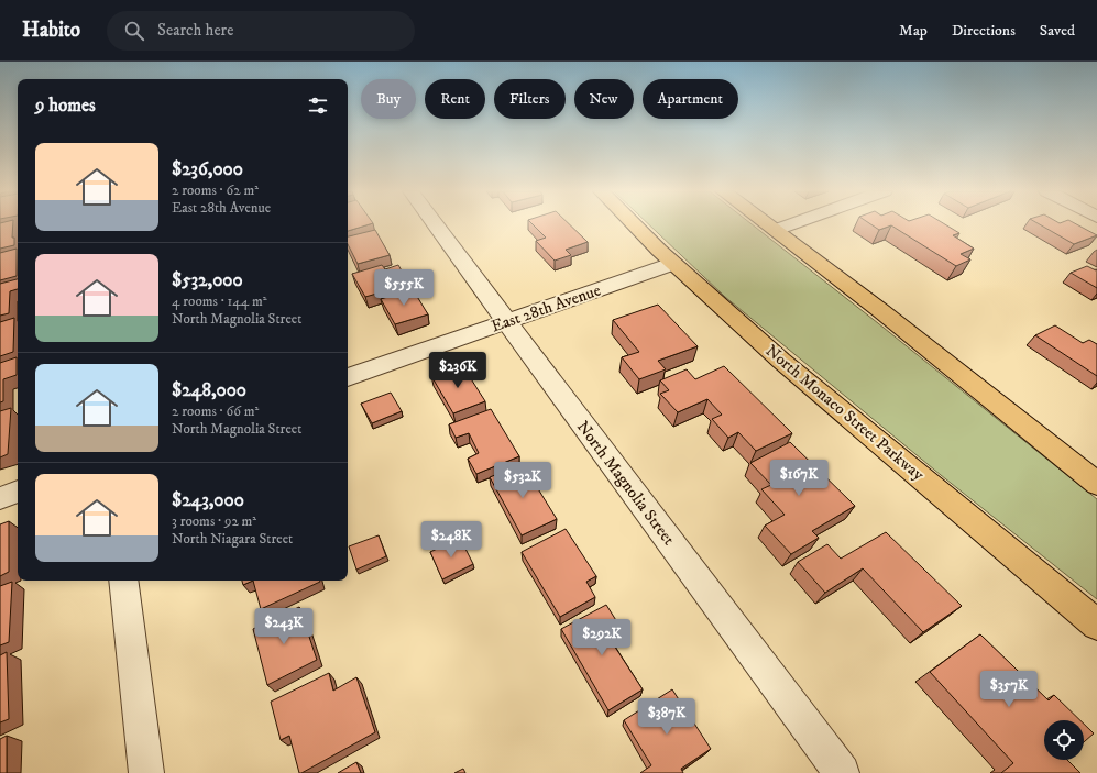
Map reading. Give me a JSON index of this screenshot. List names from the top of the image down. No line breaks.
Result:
{"streets":{"main road":["North Monaco Street Parkway"],"street":["East 28th Avenue","North Magnolia Street"]},"crossings":[["East 28th Avenue","North Monaco Street Parkway"],["East 28th Avenue","North Magnolia Street"]],"page":{"header":"Habito","search":"Search here","nav":["Map","Directions","Saved"],"chip":["Buy","Rent","Filters","New","Apartment"],"heading":"9 homes","list":[{"name":"$236,000","note":"2 rooms · 62 m² · East 28th Avenue"},{"name":"$532,000","note":"4 rooms · 144 m² · North Magnolia Street"},{"name":"$248,000","note":"2 rooms · 66 m² · North Magnolia Street"},{"name":"$243,000","note":"3 rooms · 92 m² · North Niagara Street"}],"price":["$555K","$236K","$167K","$532K","$248K","$243K","$292K","$357K","$387K"]}}
